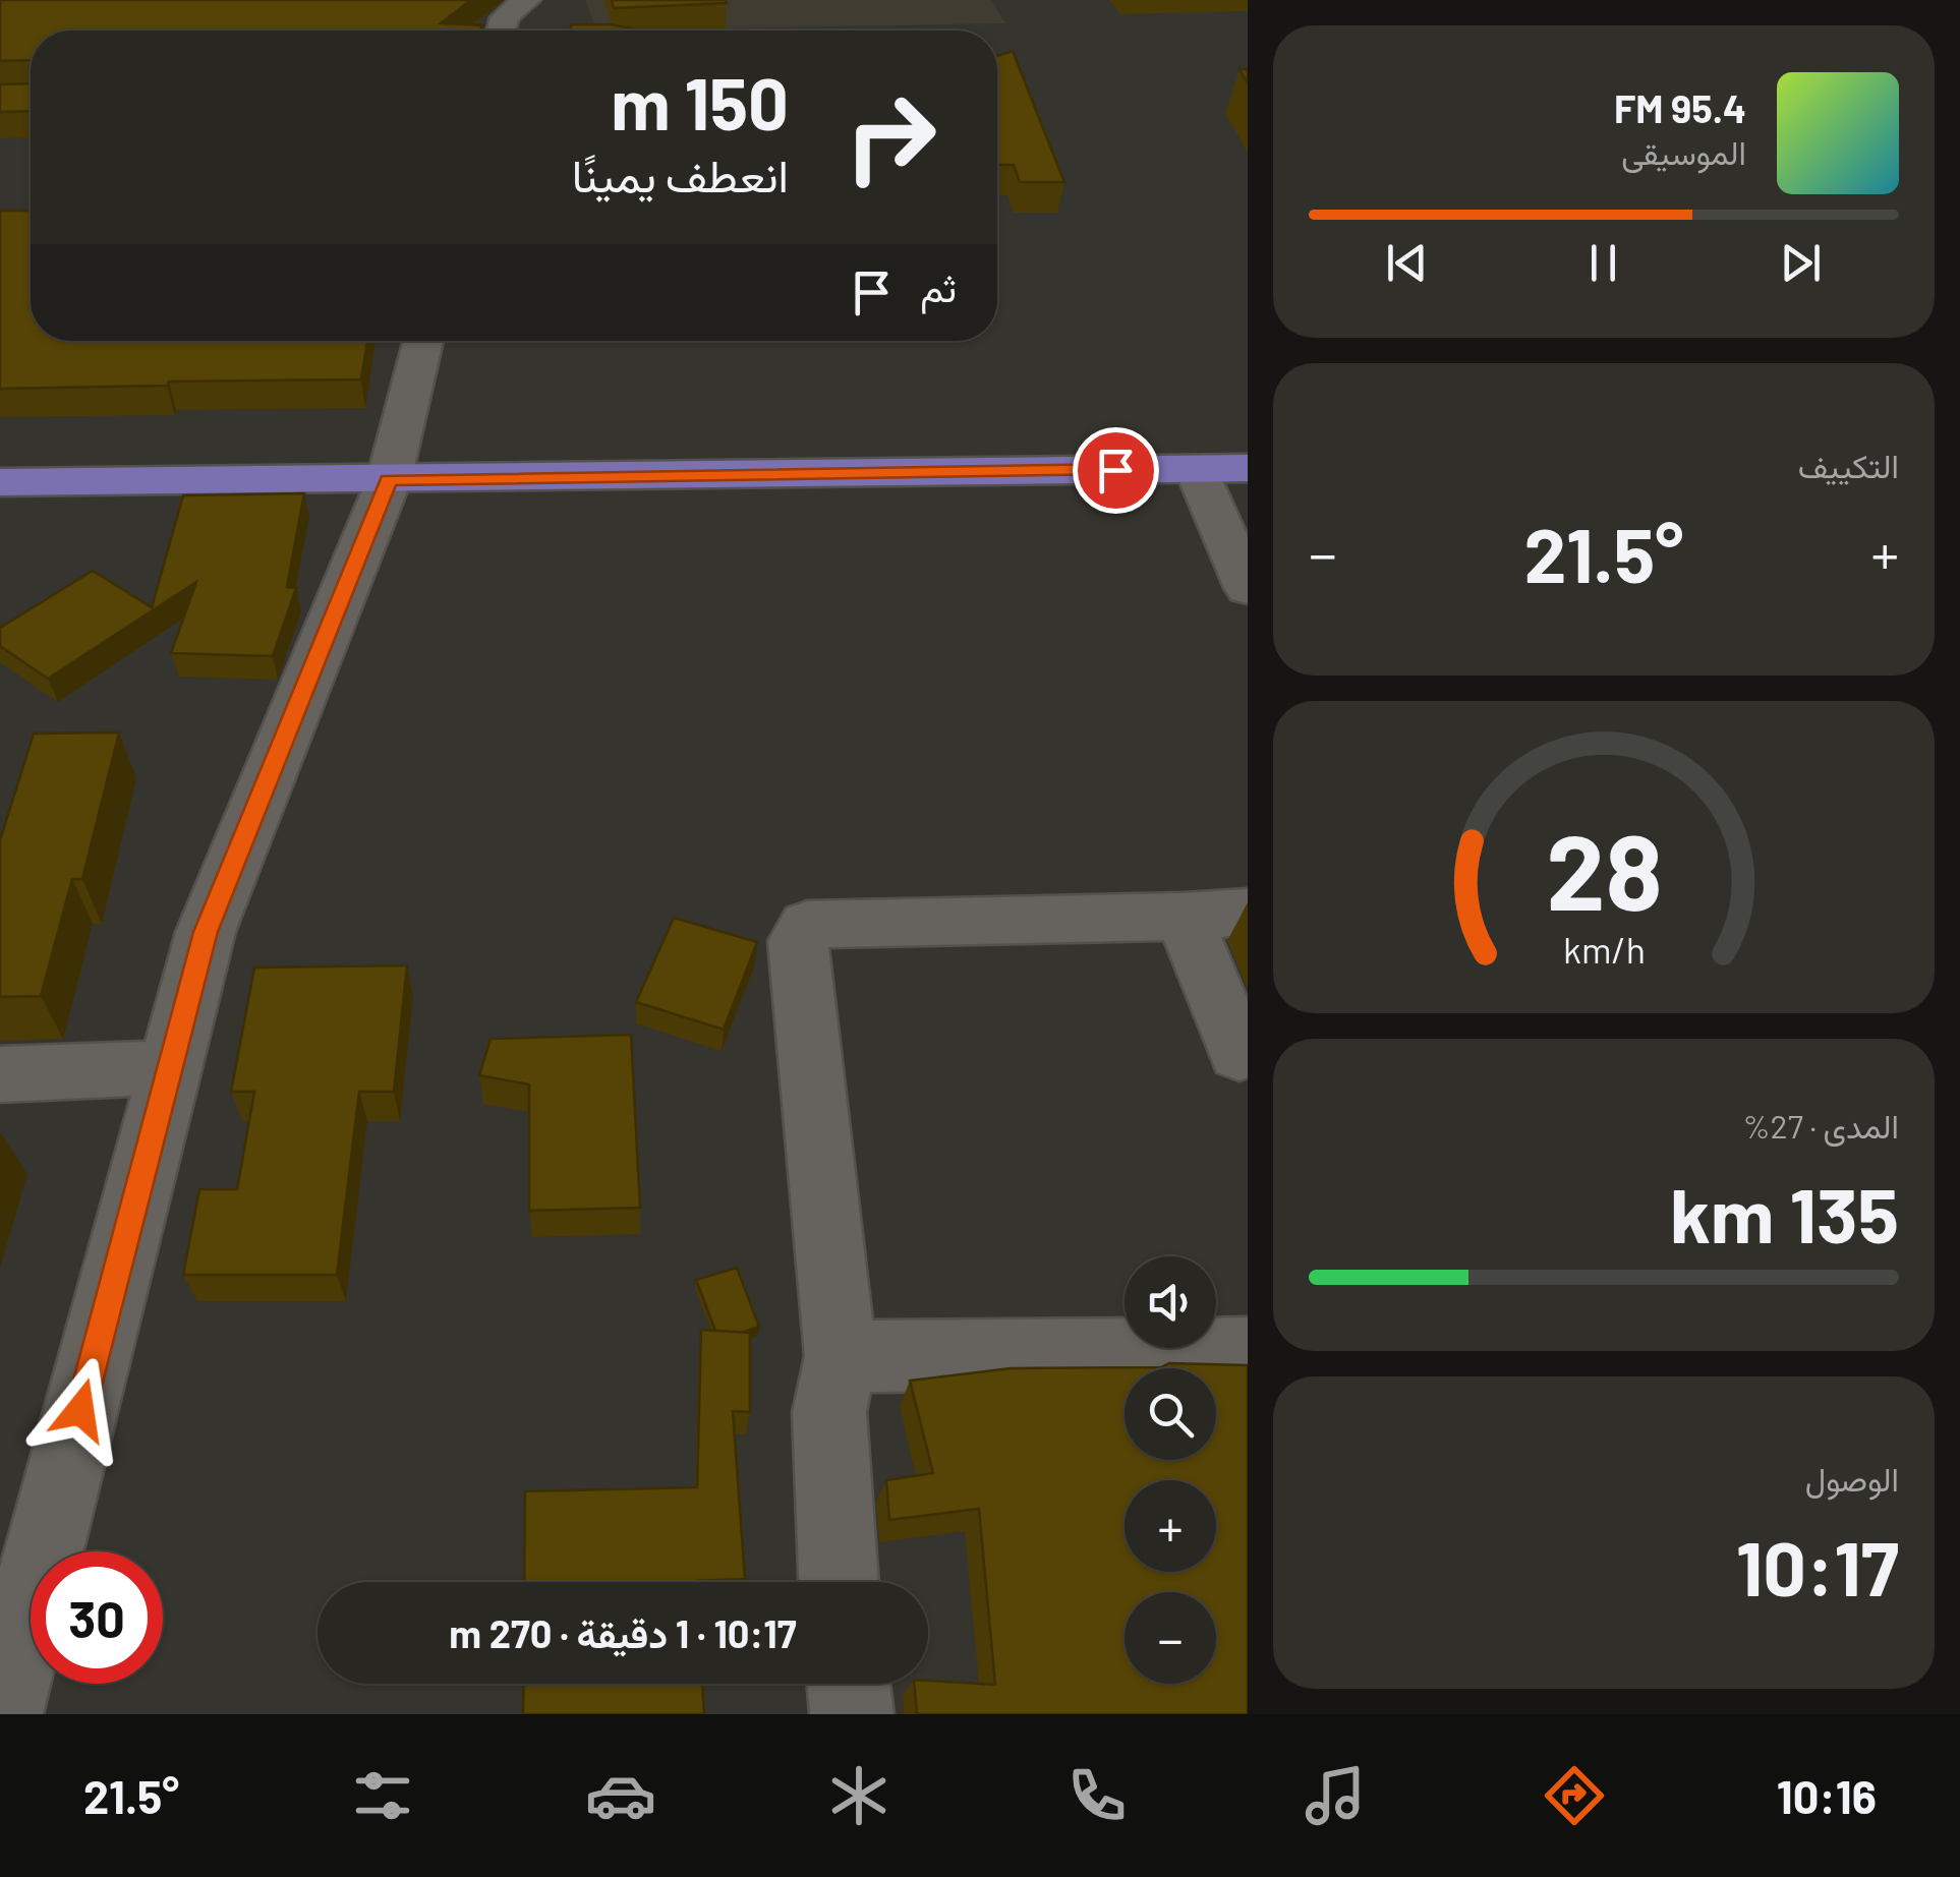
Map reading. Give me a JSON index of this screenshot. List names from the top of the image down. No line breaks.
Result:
{"page":{"turn":["150 m","انعطف يمينًا"],"song":["95.4 FM","الموسيقى"],"then":"ثم","tile":["التكييف",["المدى · 27%","135 km"],["الوصول","10:17"]],"heat":["−","21.5°","+"],"map_buttons":["+","−"],"limit":"30","trip":"10:17 · 1 دقيقة · 270 m","tabs":["10:16","21.5°"],"gauge":["28","km/h"]}}
